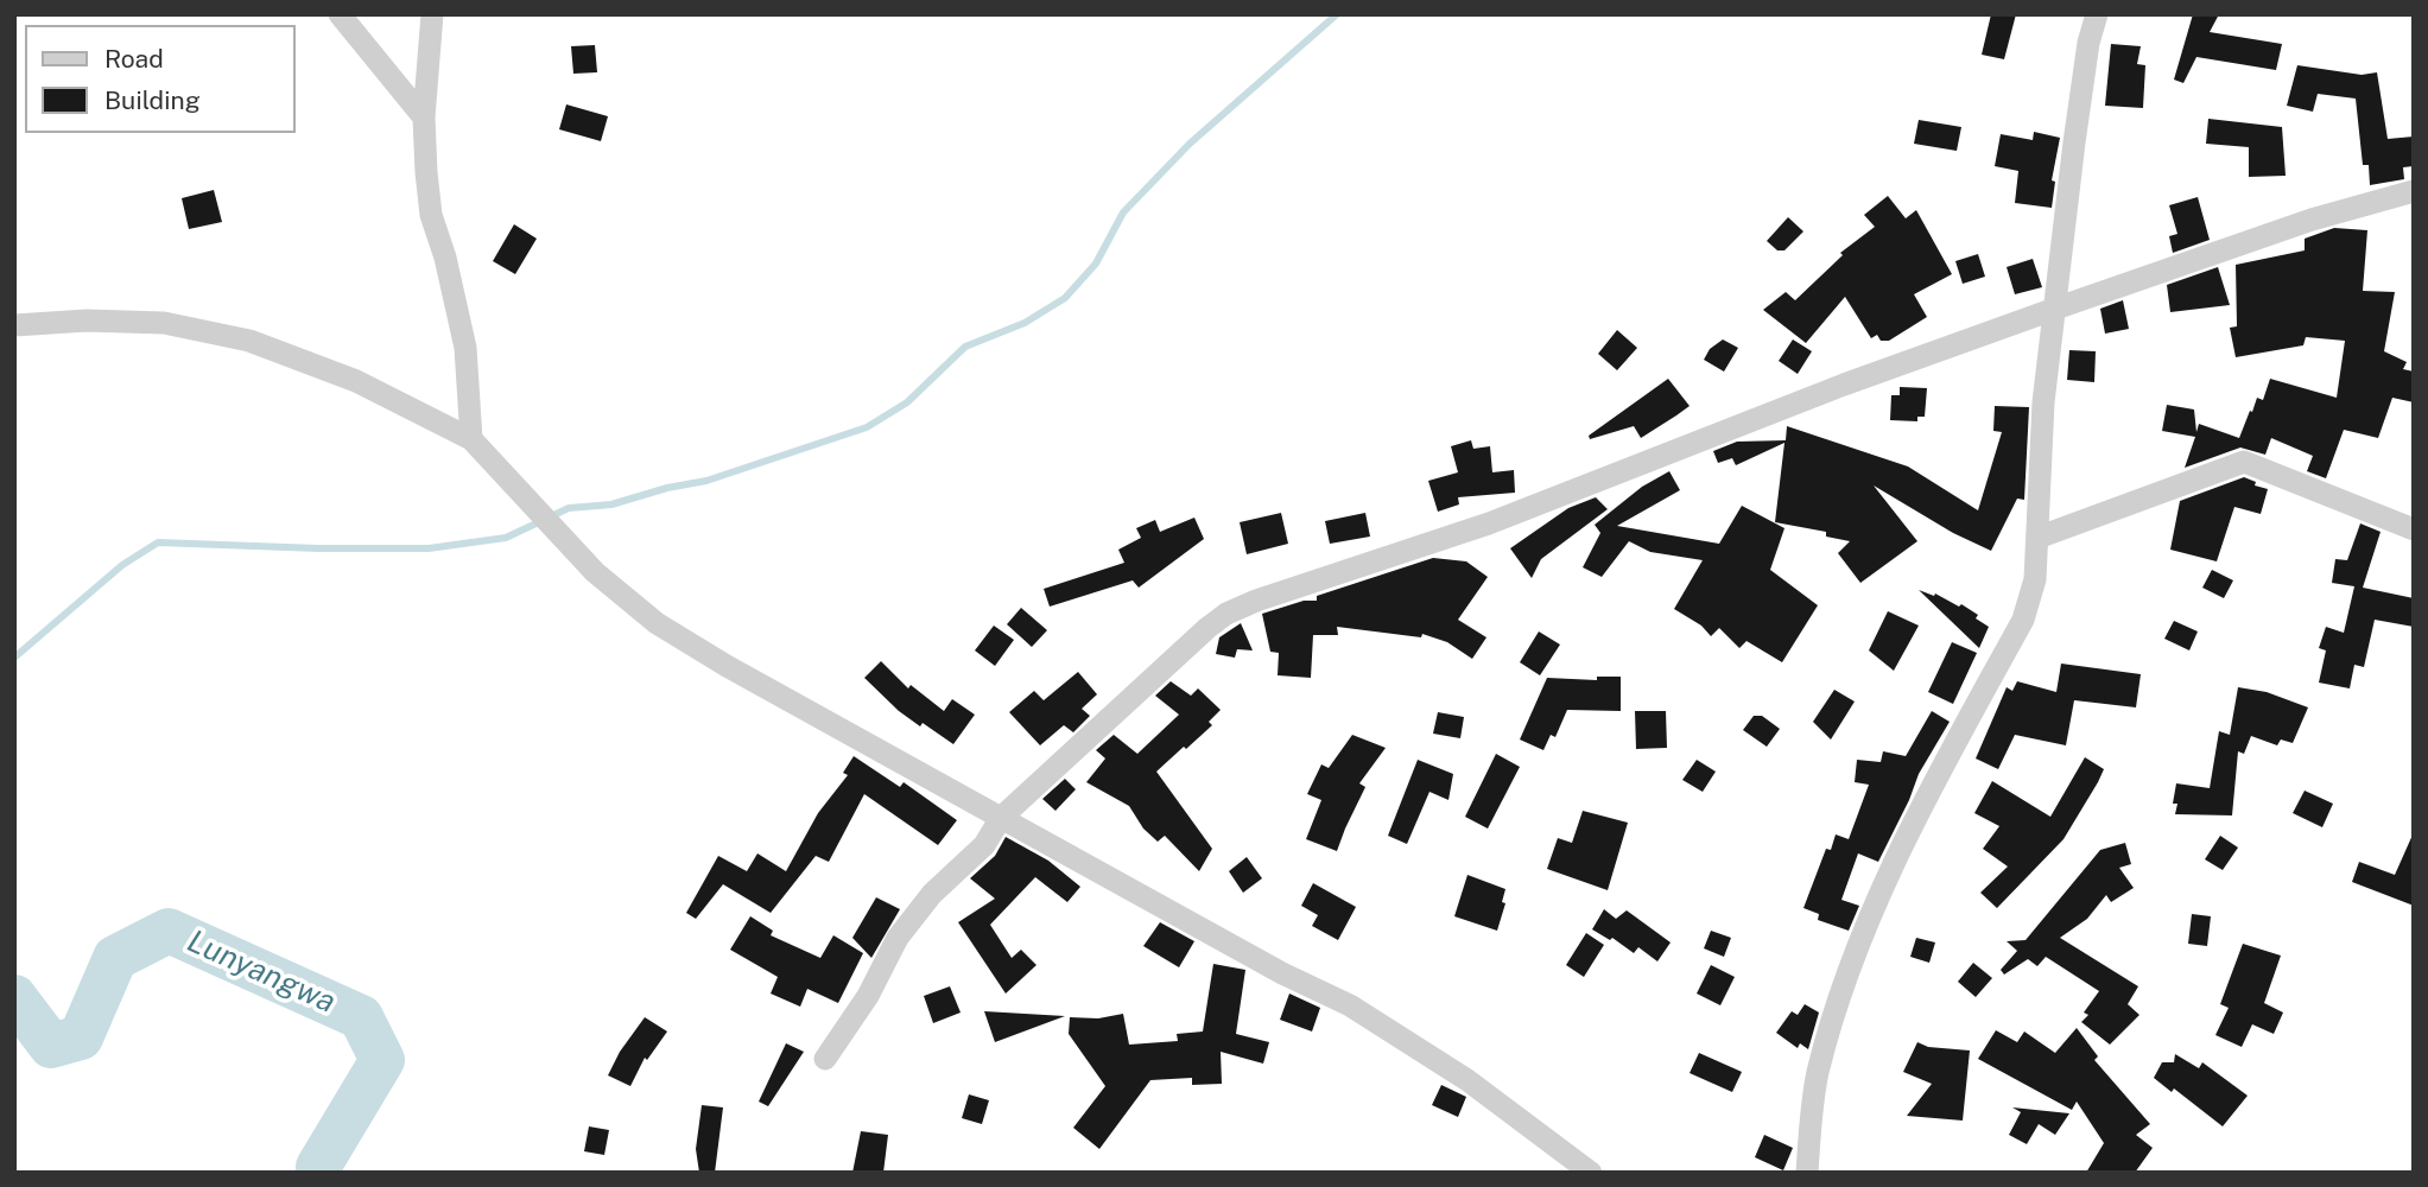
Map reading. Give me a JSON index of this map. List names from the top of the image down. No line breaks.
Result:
{"water":["Lunyangwa"],"legend":["Road","Building"]}
